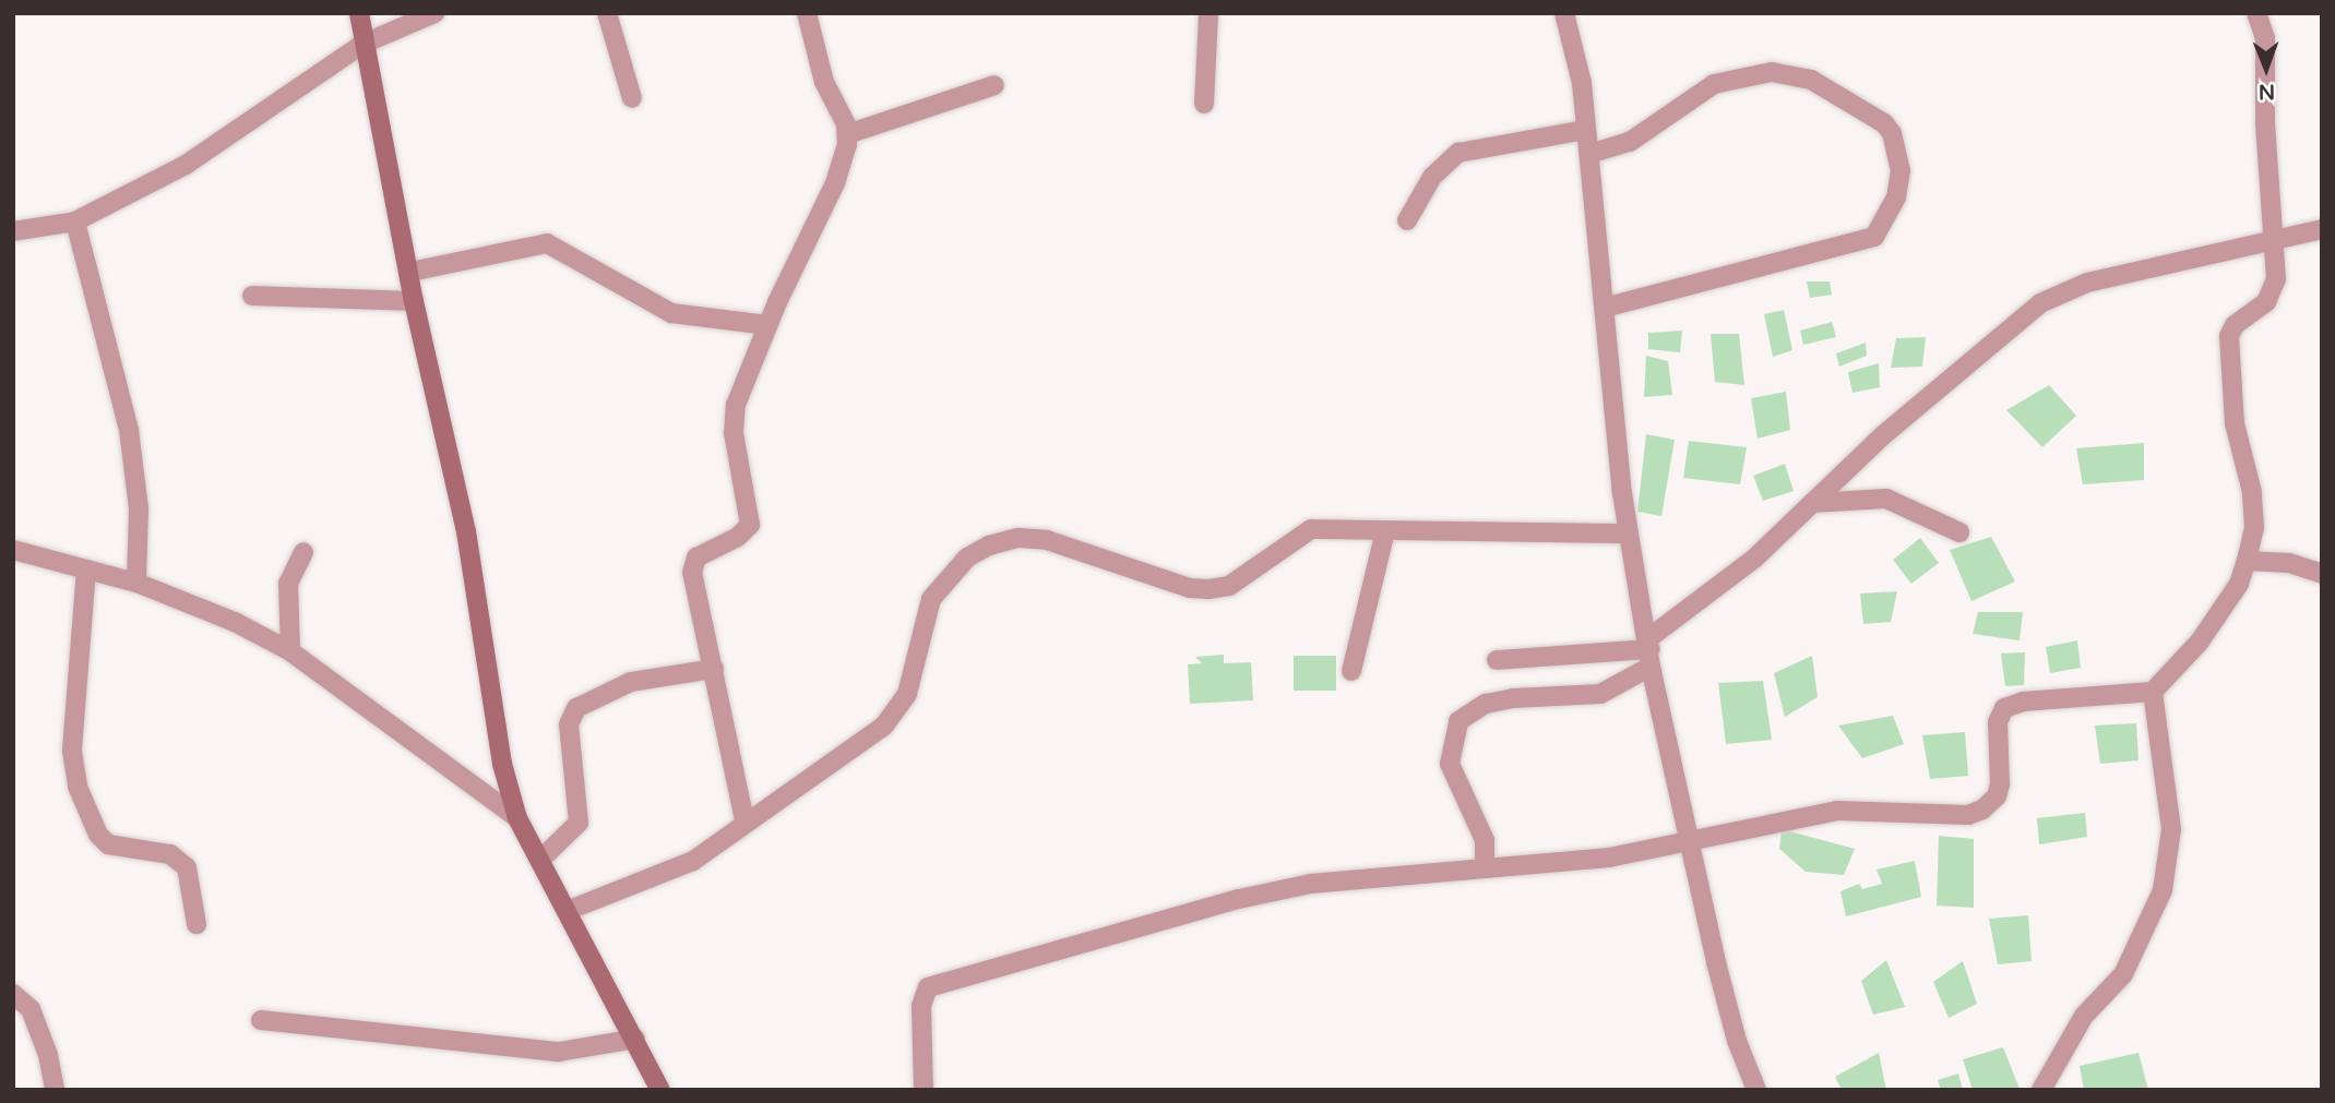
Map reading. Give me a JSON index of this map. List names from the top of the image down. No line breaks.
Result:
{"north":"bottom"}
